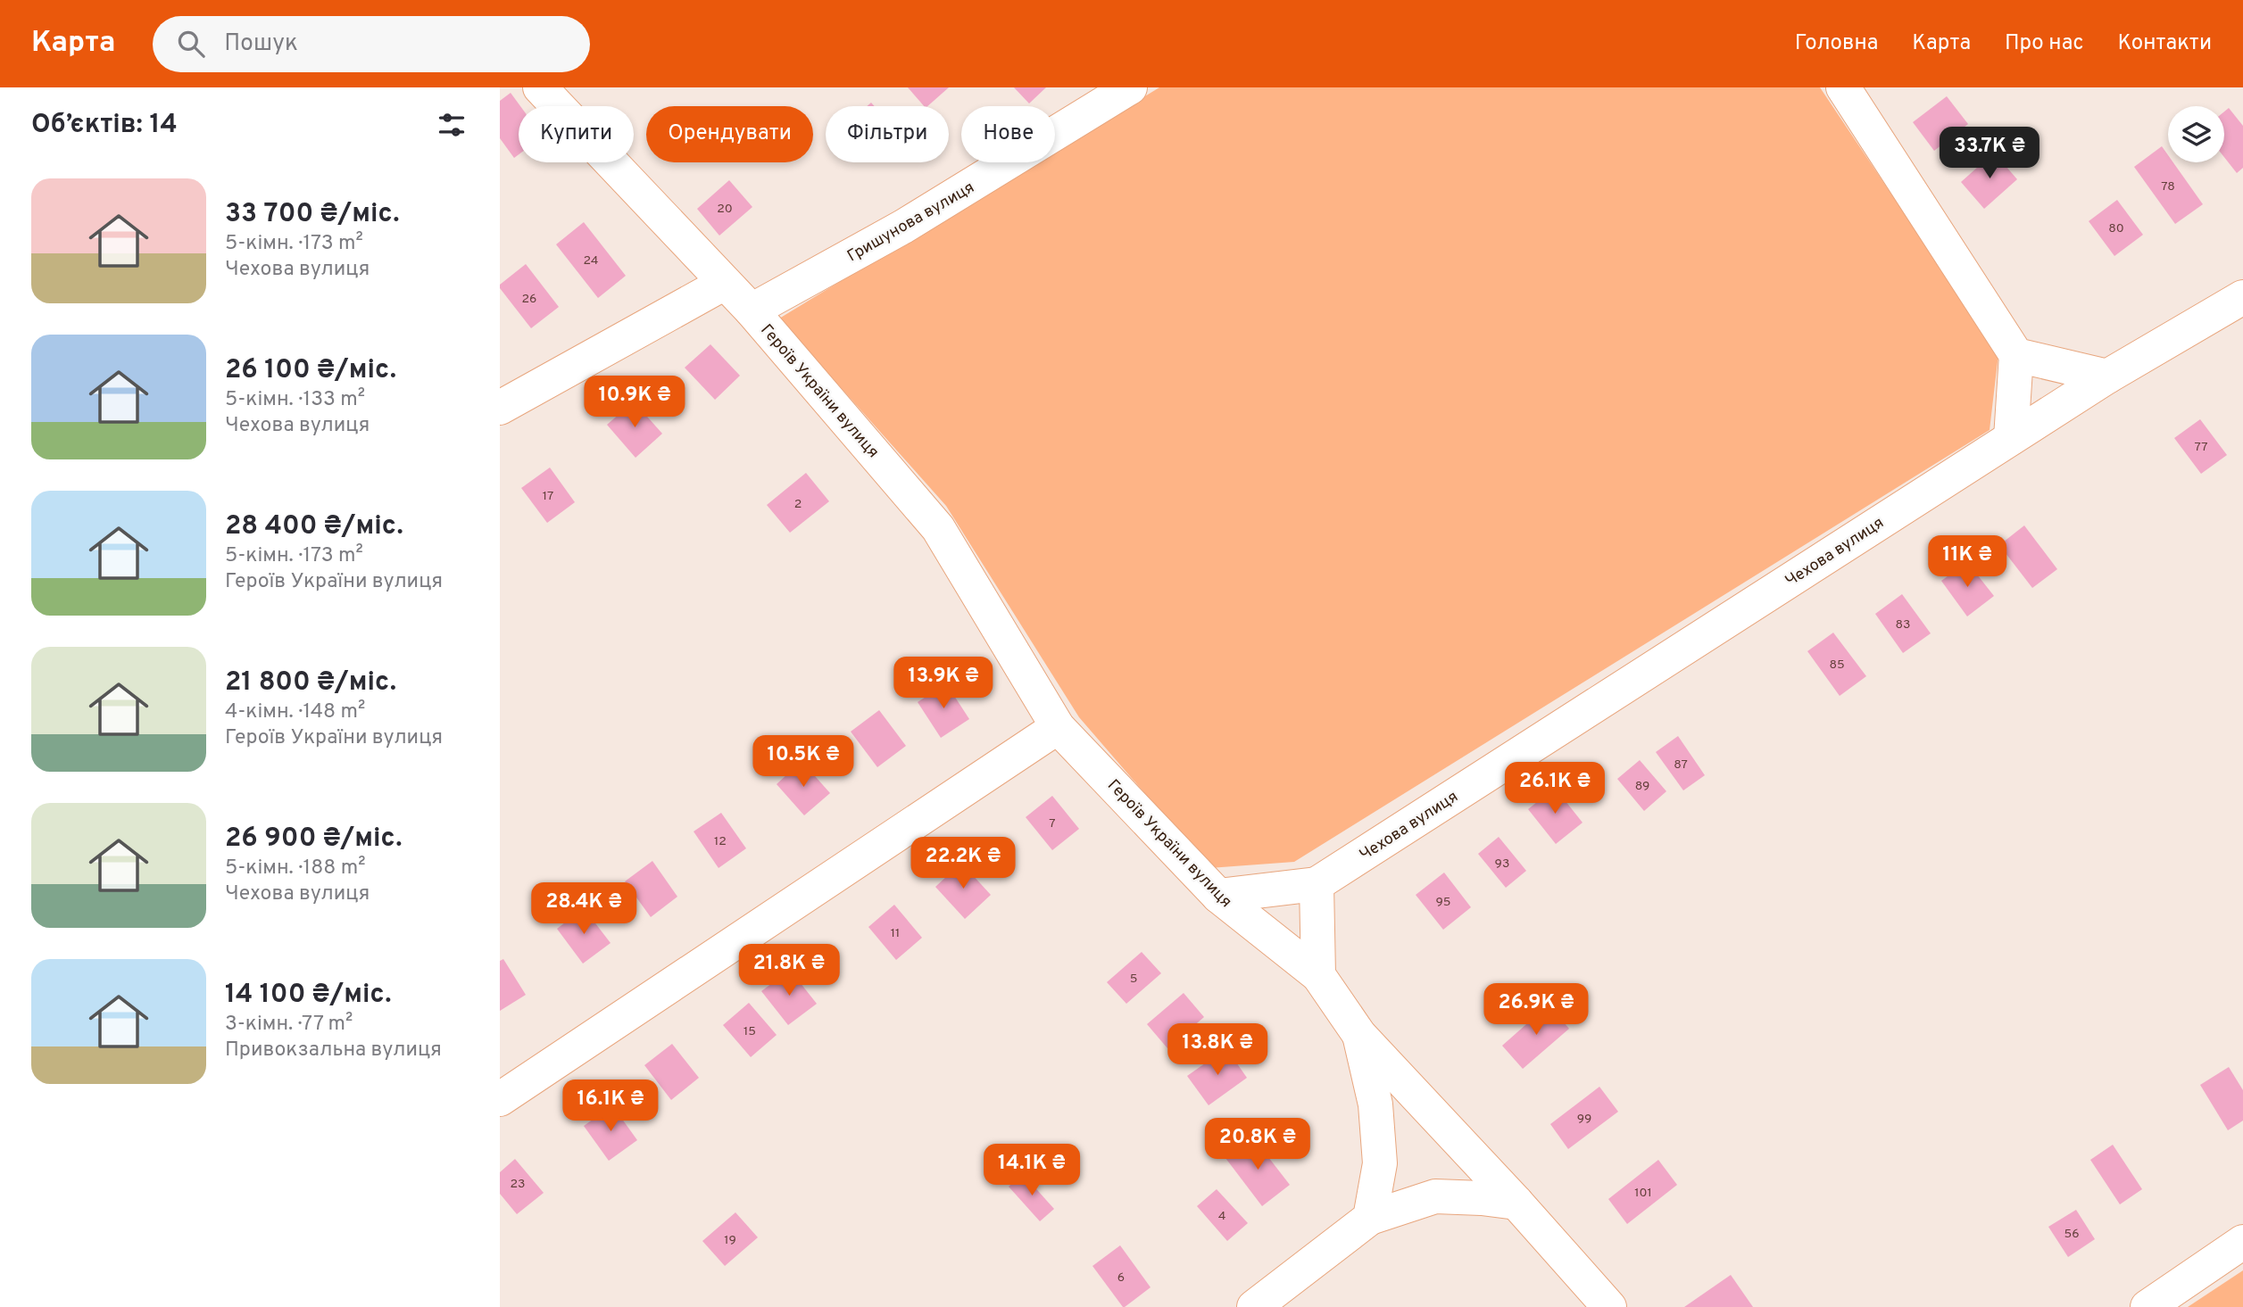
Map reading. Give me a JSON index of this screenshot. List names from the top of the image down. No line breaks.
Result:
{"streets":{"street":["Гришунова вулиця","Героїв України вулиця","Чехова вулиця"]},"crossings":[["Гришунова вулиця","Героїв України вулиця"]],"house_numbers":["78","20","80","24","26","77","17","2","83","85","87","89","7","12","93","95","11","5","15","99","23","101","4","56","19","6"],"page":{"header":"Карта","search":"Пошук","nav":["Головна","Карта","Про нас","Контакти"],"heading":"Об’єктів: 14","chip":["Купити","Орендувати","Фільтри","Нове"],"price":["33.7K ₴","10.9K ₴","11K ₴","13.9K ₴","10.5K ₴","26.1K ₴","22.2K ₴","28.4K ₴","21.8K ₴","26.9K ₴","13.8K ₴","16.1K ₴","20.8K ₴","14.1K ₴"],"list":[{"name":"33 700 ₴/міс.","note":"5-кімн. · 173 m² · Чехова вулиця"},{"name":"26 100 ₴/міс.","note":"5-кімн. · 133 m² · Чехова вулиця"},{"name":"28 400 ₴/міс.","note":"5-кімн. · 173 m² · Героїв України вулиця"},{"name":"21 800 ₴/міс.","note":"4-кімн. · 148 m² · Героїв України вулиця"},{"name":"26 900 ₴/міс.","note":"5-кімн. · 188 m² · Чехова вулиця"},{"name":"14 100 ₴/міс.","note":"3-кімн. · 77 m² · Привокзальна вулиця"}]}}
